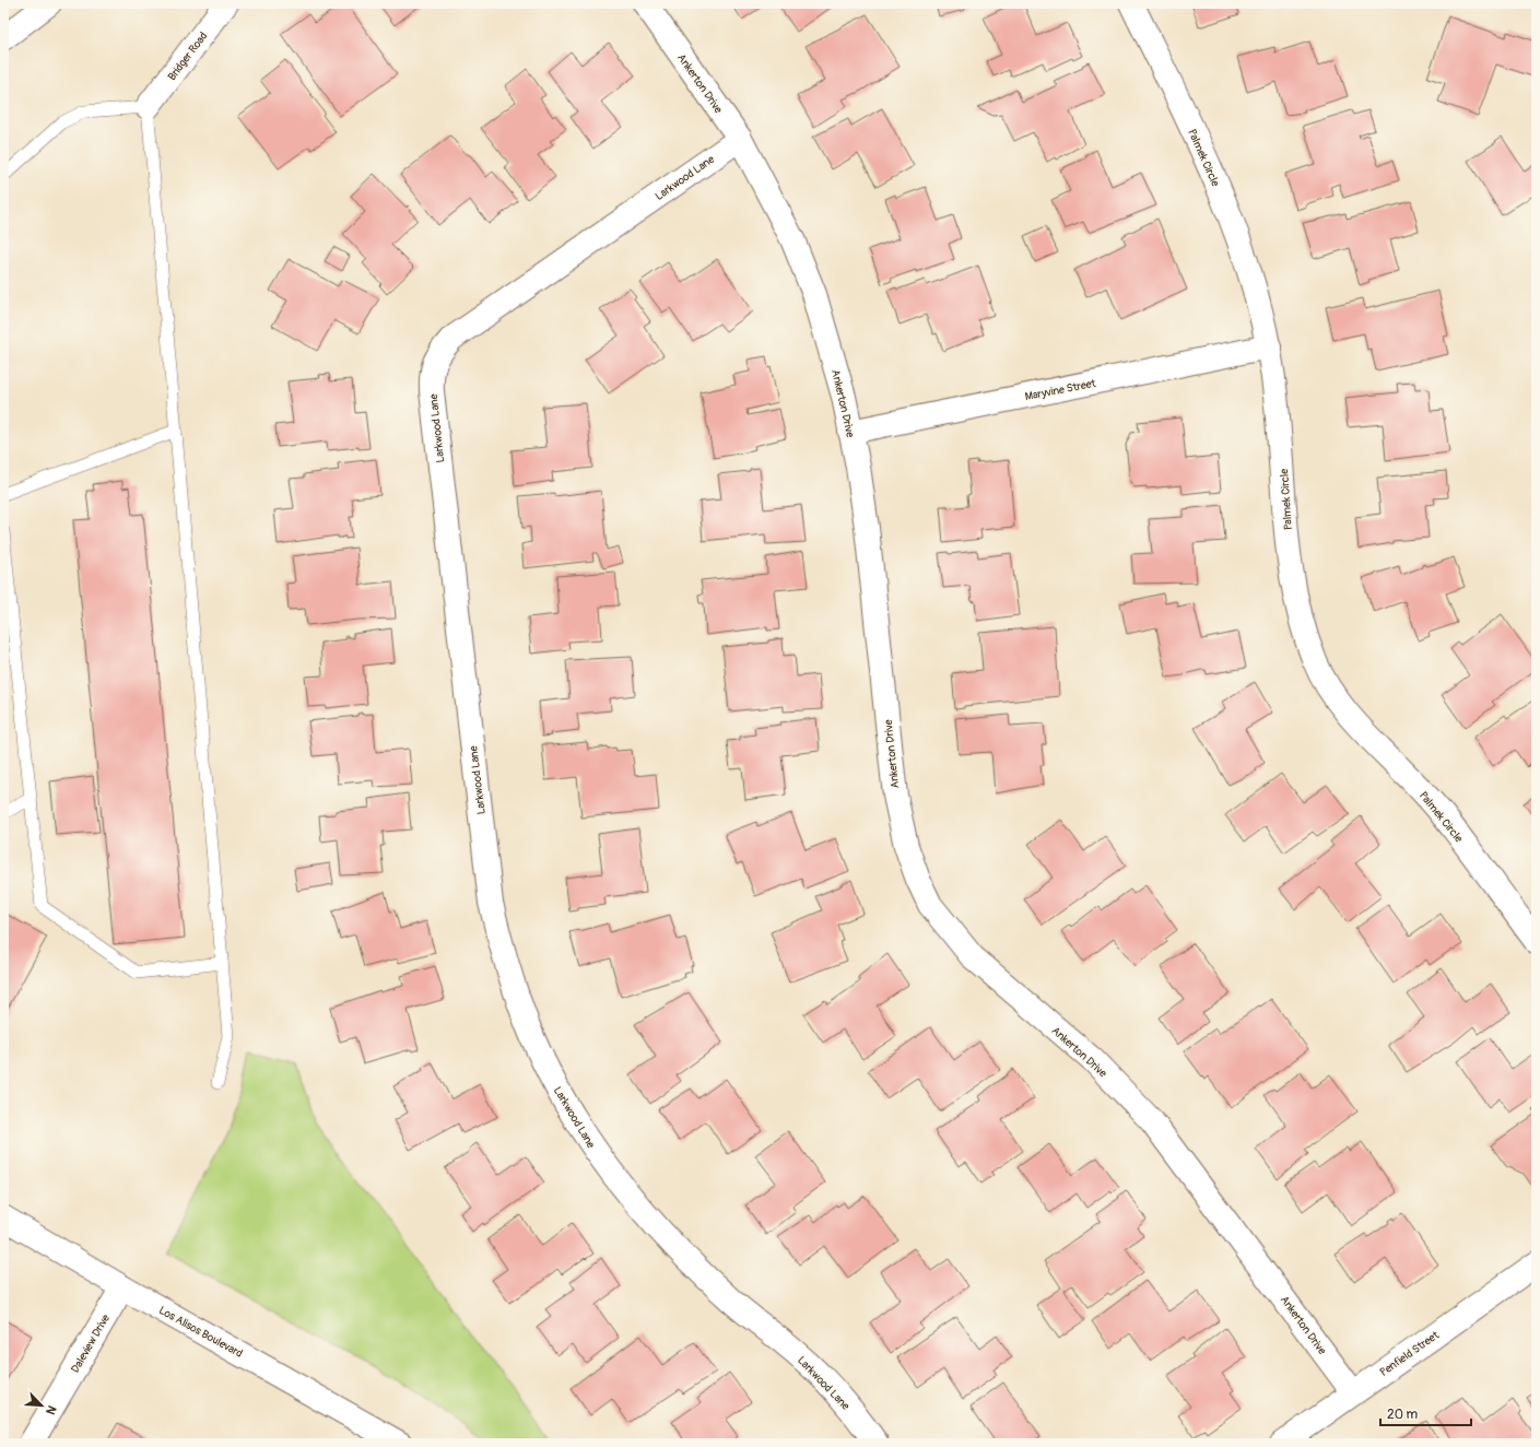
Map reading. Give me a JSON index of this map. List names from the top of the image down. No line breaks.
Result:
{"streets":{"main road":["Bridger Road","Ankerton Drive","Palmek Circle","Larkwood Lane","Maryvine Street","Los Alisos Boulevard","Daleview Drive","Penfield Street"]},"crossings":[["Ankerton Drive","Larkwood Lane"],["Ankerton Drive","Maryvine Street"],["Ankerton Drive","Penfield Street"],["Palmek Circle","Maryvine Street"],["Los Alisos Boulevard","Daleview Drive"]],"scale_bar":"20 m","north":"bottom right"}
